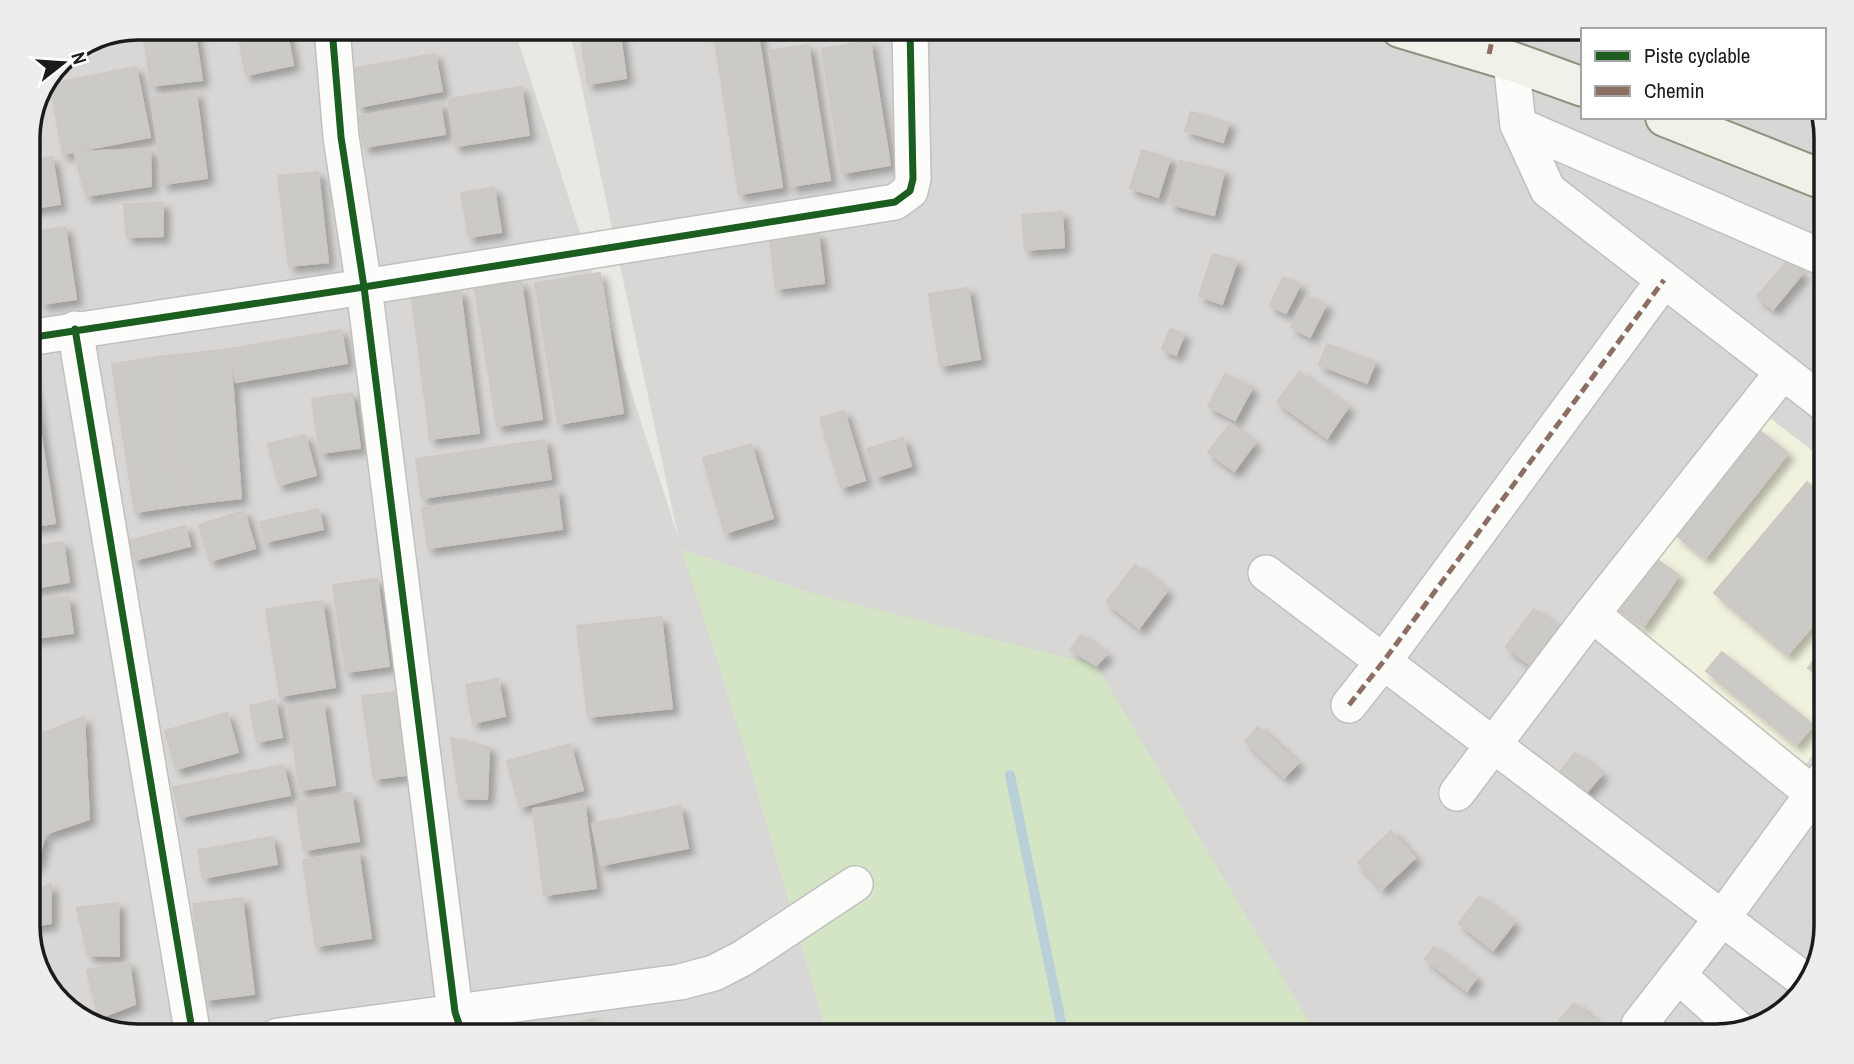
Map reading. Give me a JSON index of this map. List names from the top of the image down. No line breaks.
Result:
{"legend":["Piste cyclable","Chemin"],"north":"right"}
